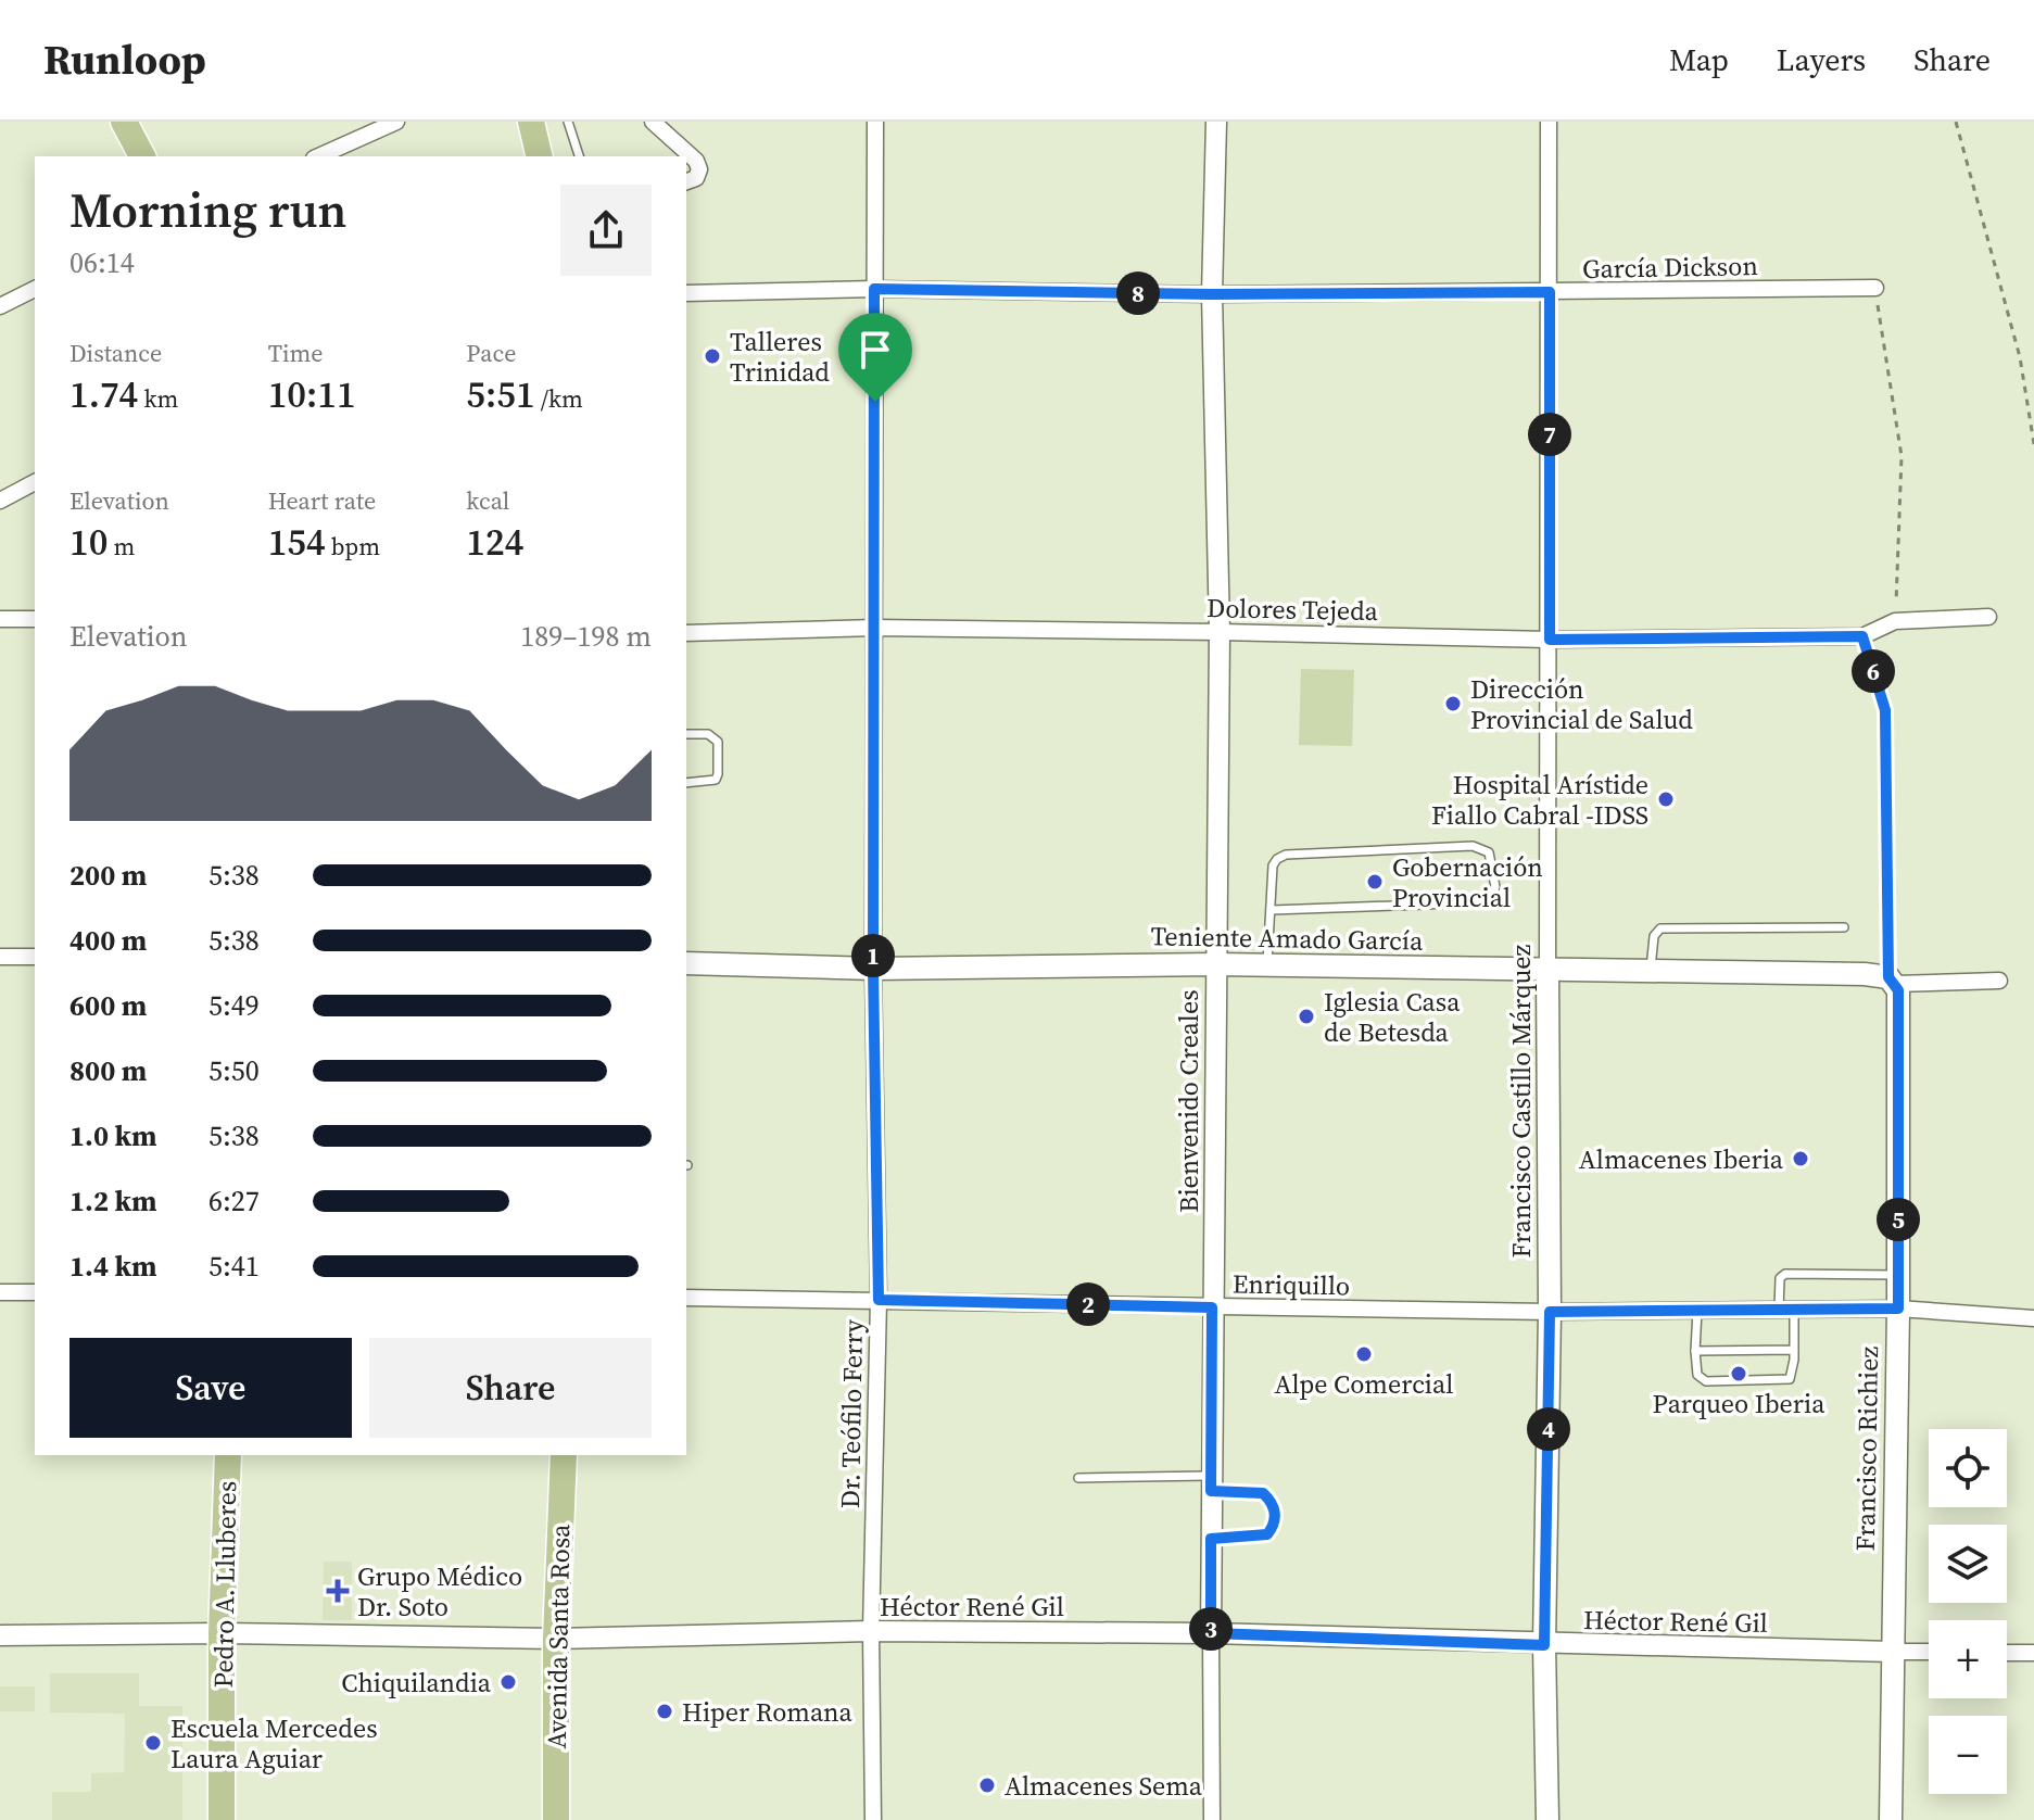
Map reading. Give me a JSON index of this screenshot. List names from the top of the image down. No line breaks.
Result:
{"streets":{"main road":["Teniente Amado García","Francisco Castillo Márquez","Francisco Richiez","Pedro A. Lluberes","Avenida Santa Rosa"],"street":["García Dickson","Dolores Tejeda","Bienvenido Creales","Enriquillo","Dr. Teófilo Ferry","Héctor René Gil"]},"crossings":[["García Dickson","Bienvenido Creales"],["García Dickson","Francisco Castillo Márquez"],["García Dickson","Dr. Teófilo Ferry"],["Dolores Tejeda","Bienvenido Creales"],["Dolores Tejeda","Francisco Castillo Márquez"],["Dolores Tejeda","Dr. Teófilo Ferry"],["Teniente Amado García","Bienvenido Creales"],["Teniente Amado García","Francisco Castillo Márquez"],["Teniente Amado García","Dr. Teófilo Ferry"],["Teniente Amado García","Francisco Richiez"],["Bienvenido Creales","Enriquillo"],["Bienvenido Creales","Héctor René Gil"],["Francisco Castillo Márquez","Enriquillo"],["Francisco Castillo Márquez","Héctor René Gil"],["Enriquillo","Dr. Teófilo Ferry"],["Enriquillo","Francisco Richiez"],["Dr. Teófilo Ferry","Héctor René Gil"],["Francisco Richiez","Héctor René Gil"],["Pedro A. Lluberes","Héctor René Gil"],["Héctor René Gil","Avenida Santa Rosa"]],"places":{"other":["Talleres Trinidad","Dirección Provincial de Salud","Hospital Arístide Fiallo Cabral -IDSS","Gobernación Provincial","Iglesia Casa de Betesda","Almacenes Iberia","Alpe Comercial","Parqueo Iberia","Chiquilandia","Hiper Romana","Escuela Mercedes Laura Aguiar","Almacenes Sema"],"health":["Grupo Médico Dr. Soto"]},"page":{"header":"Runloop","nav":["Map","Layers","Share"],"heading":["Morning run","06:14"],"pins":["8","7","6","1","5","2","4","3"],"stats":[["Distance","1.74 km"],["Time","10:11"],["Pace","5:51 /km"],["Elevation","10 m"],["Heart rate","154 bpm"],["kcal","124"]],"chart":["Elevation","189–198 m"],"list":[{"name":"200 m","note":"5:38"},{"name":"400 m","note":"5:38"},{"name":"600 m","note":"5:49"},{"name":"800 m","note":"5:50"},{"name":"1.0 km","note":"5:38"},{"name":"1.2 km","note":"6:27"},{"name":"1.4 km","note":"5:41"}],"buttons":["Save","Share"],"map_buttons":["+","−"]}}
